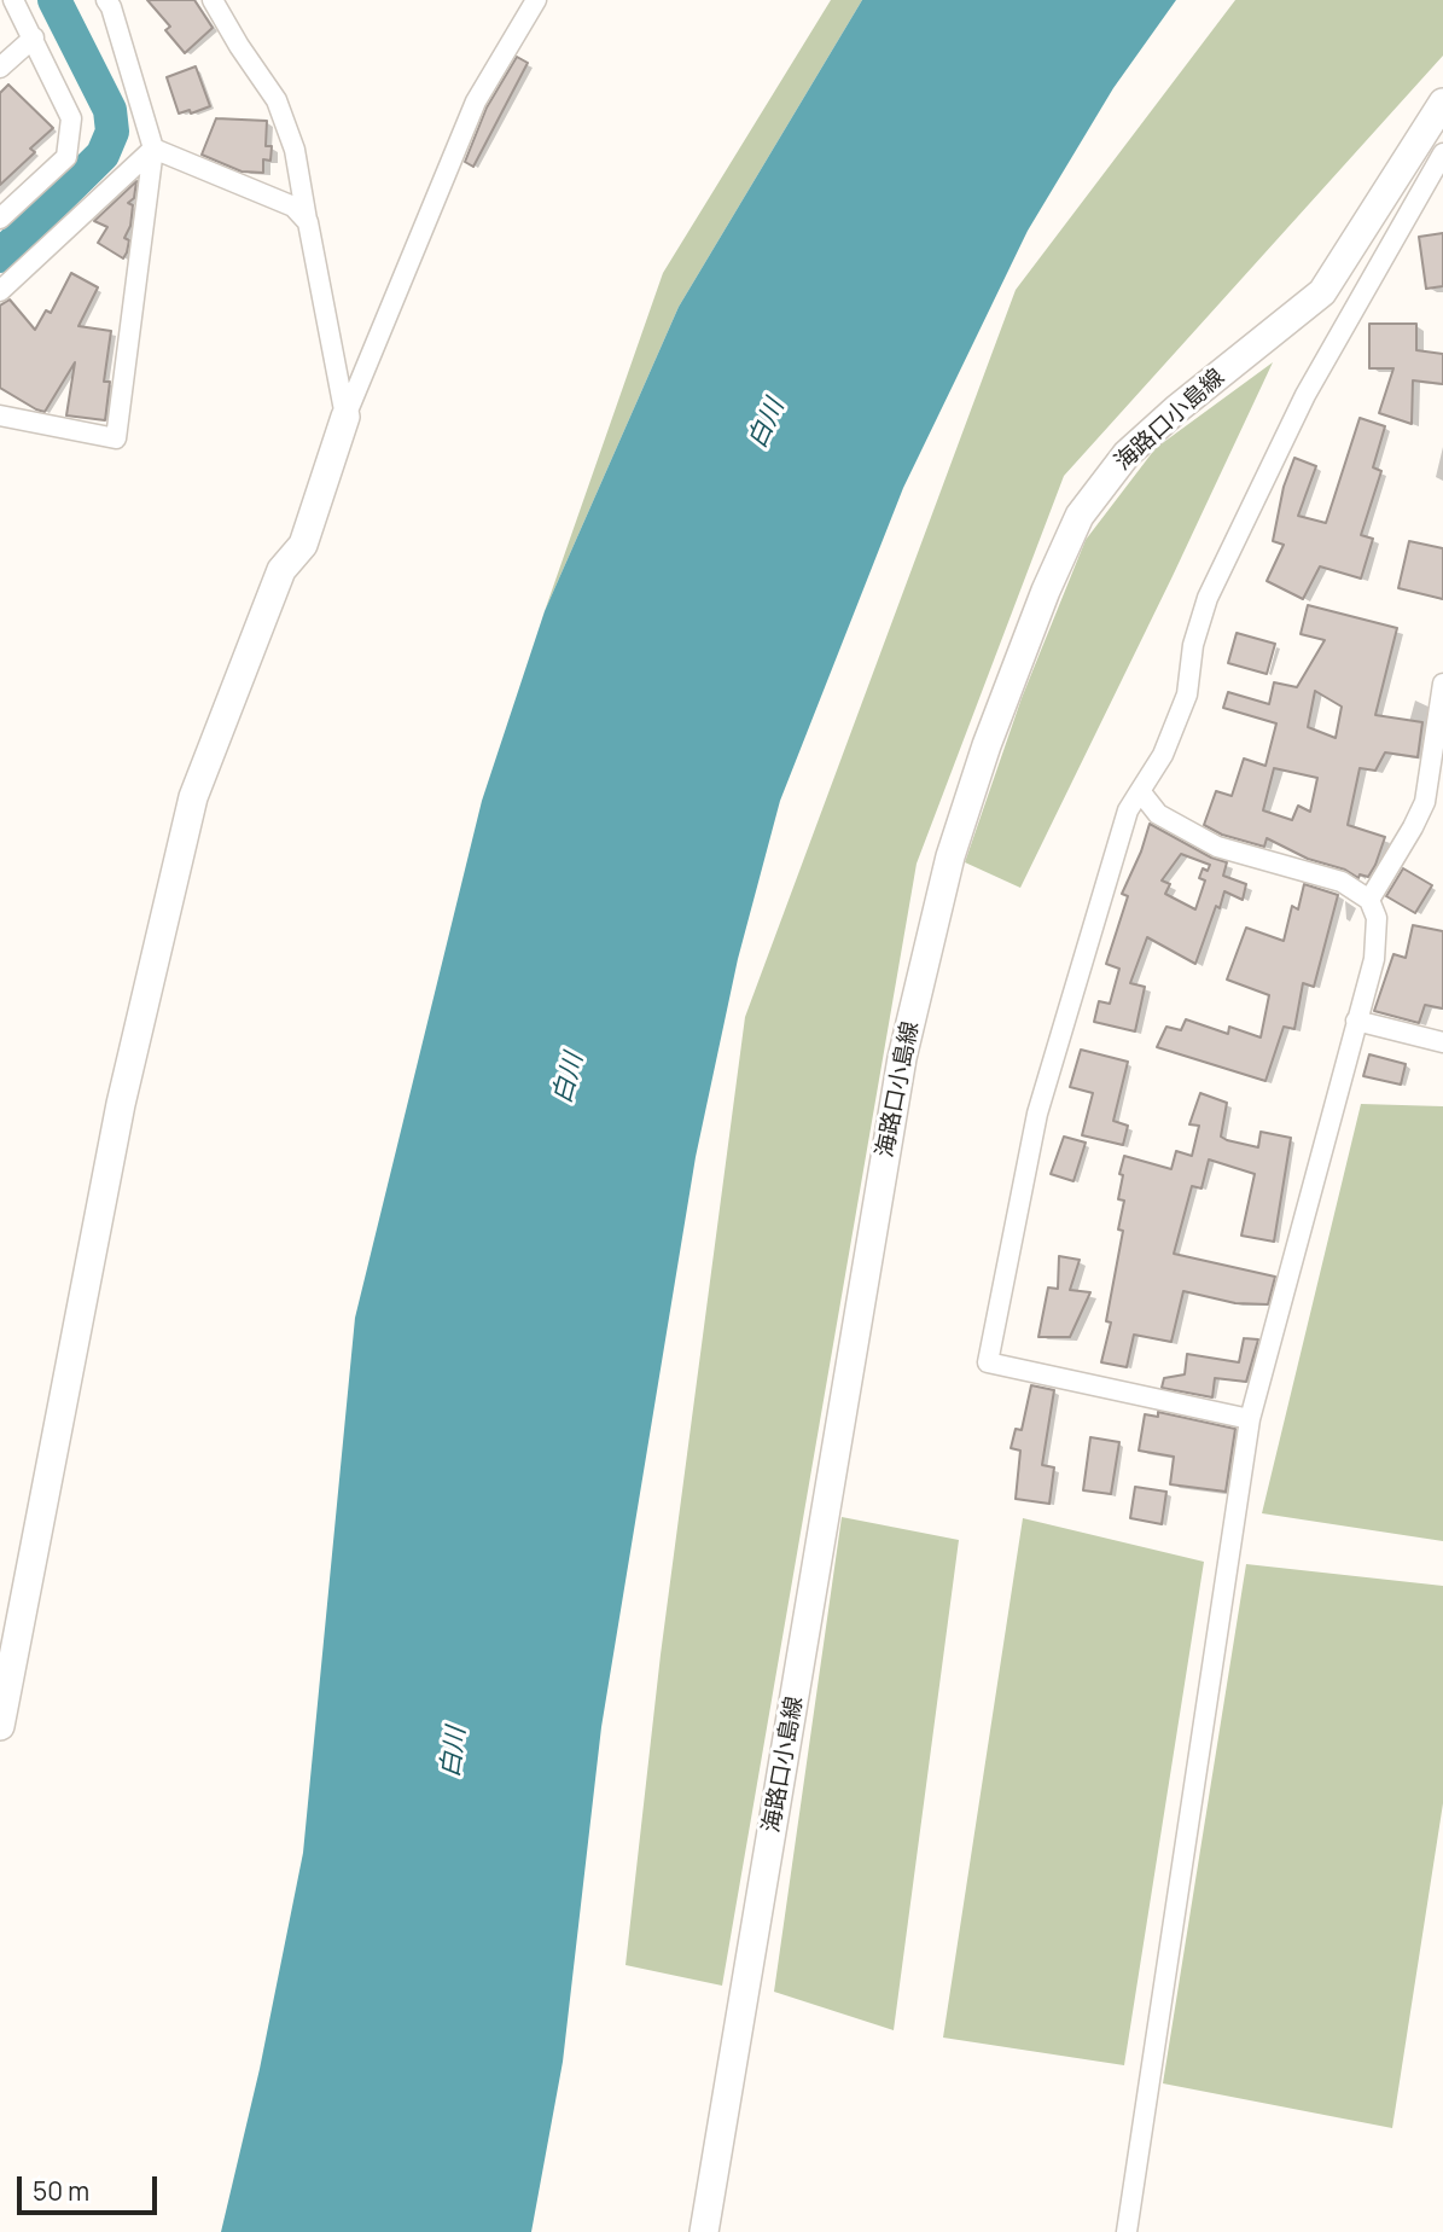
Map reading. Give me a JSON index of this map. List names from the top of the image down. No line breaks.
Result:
{"streets":{"main road":["海路口小島線"]},"water":["白川"],"scale_bar":"50 m"}
